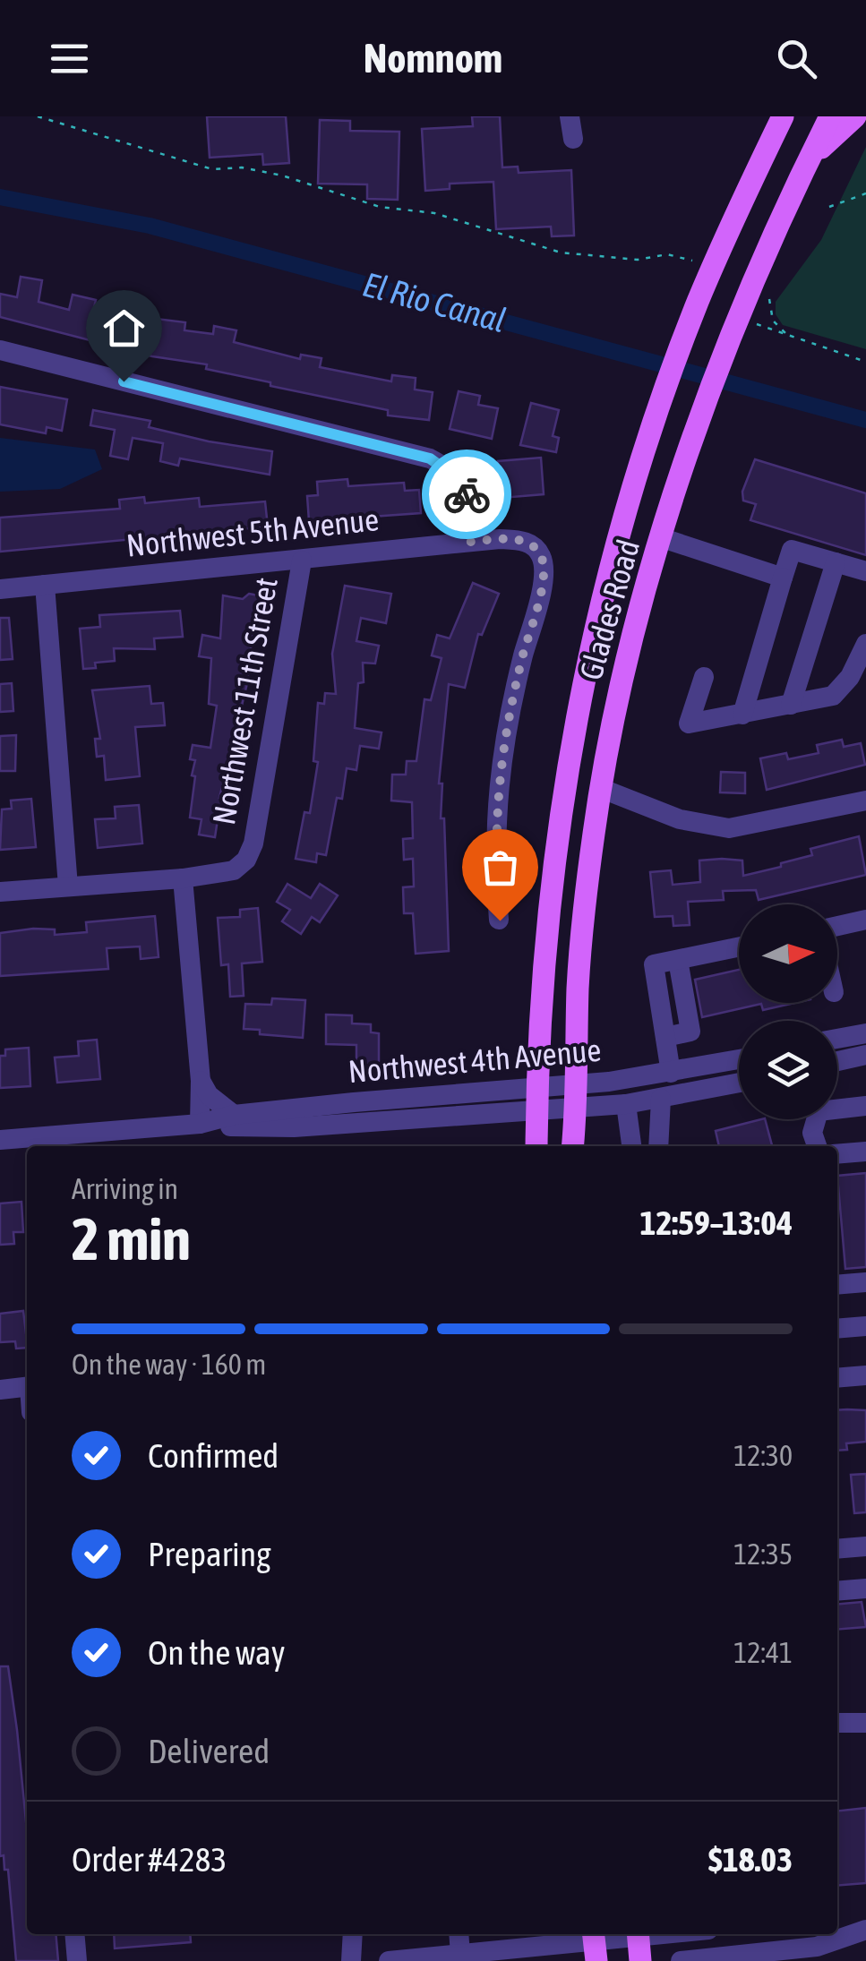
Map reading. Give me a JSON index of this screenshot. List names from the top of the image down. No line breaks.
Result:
{"streets":{"main road":["Glades Road"],"street":["Northwest 5th Avenue","Northwest 11th Street","Northwest 4th Avenue"]},"crossings":[["Northwest 5th Avenue","Northwest 11th Street"],["Glades Road","Northwest 4th Avenue"]],"water":["El Rio Canal"],"north":"right","page":{"header":"Nomnom","heading":["2 min","Arriving in","12:59–13:04"],"panel":["Order #4283","$18.03"],"bar":"On the way · 160 m","list":[["Confirmed","12:30"],["Preparing","12:35"],["On the way","12:41"],"Delivered"]}}
